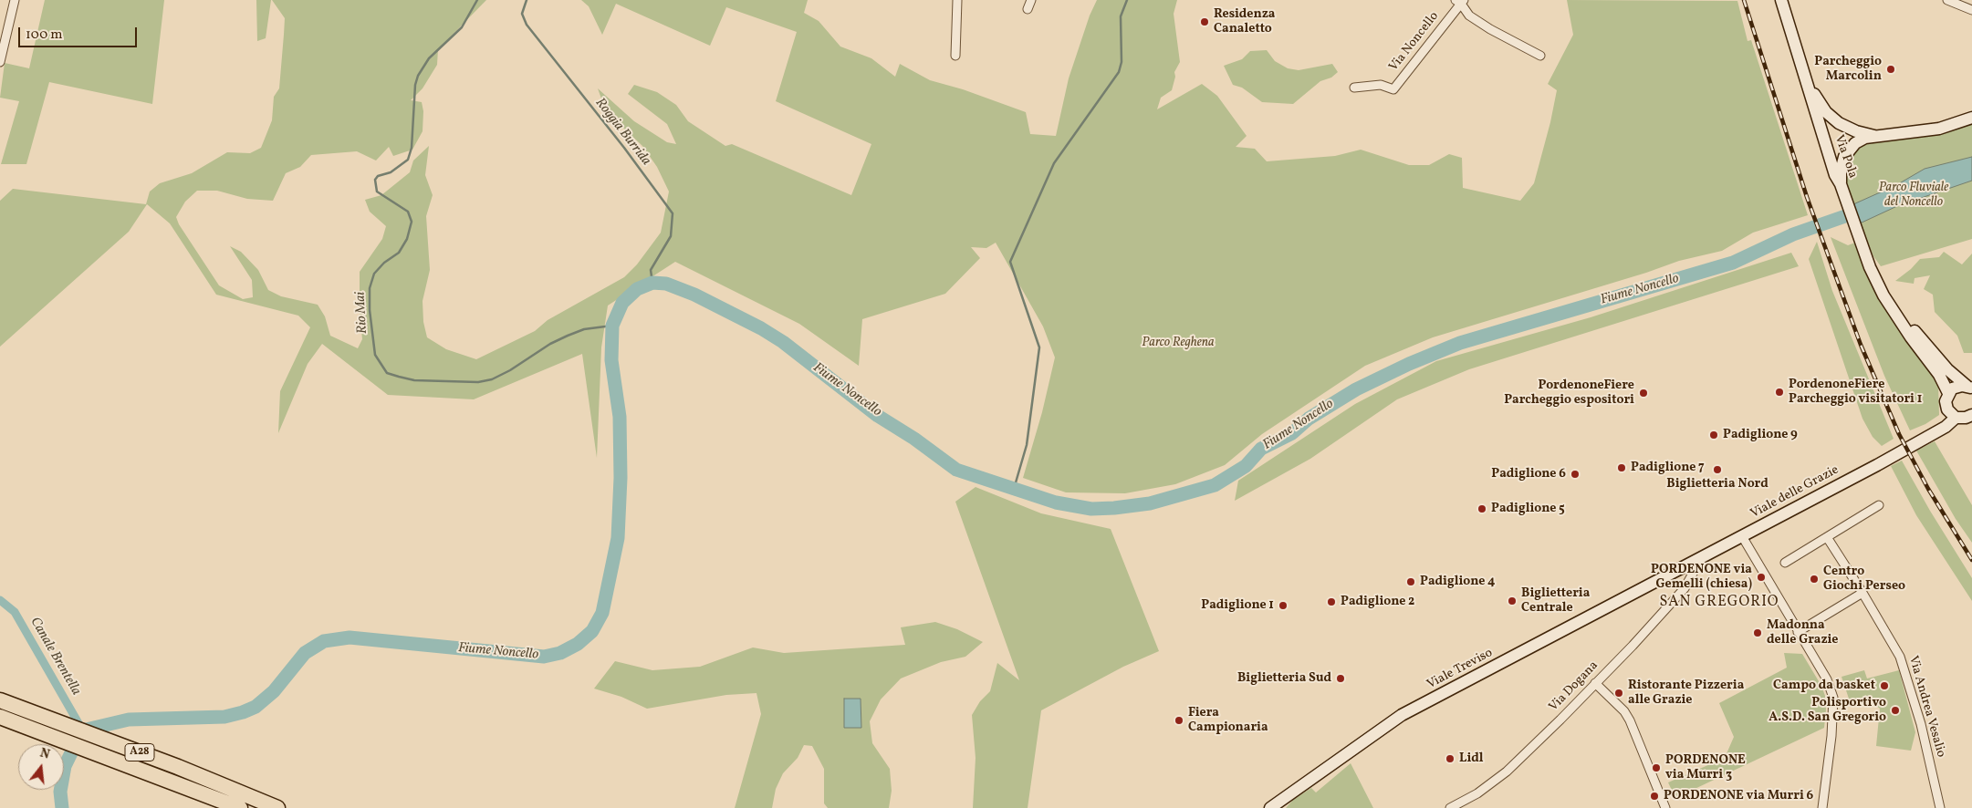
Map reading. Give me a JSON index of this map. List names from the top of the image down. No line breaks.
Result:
{"streets":{"highway":["A28"],"main road":["Via Pola","Viale delle Grazie","Viale Treviso"],"street":["Via Noncello","Via Dogana","Via Andrea Vesalio"]},"crossings":[["Viale delle Grazie","Viale Treviso"],["Viale delle Grazie","Via Dogana"]],"districts":["SAN GREGORIO"],"water":["Roggia Burrida","Fiume Noncello","Rio Mai","Canale Brentella"],"parks":["Parco Fluviale del Noncello","Parco Reghena"],"places":["Residenza Canaletto","Parcheggio Marcolin","PordenoneFiere Parcheggio visitatori 1","PordenoneFiere Parcheggio espositori","Padiglione 9","Padiglione 7","Biglietteria Nord","Padiglione 6","Padiglione 5","PORDENONE via Gemelli (chiesa)","Centro Giochi Perseo","Padiglione 4","Biglietteria Centrale","Padiglione 2","Padiglione 1","Madonna delle Grazie","Biglietteria Sud","Campo da basket","Ristorante Pizzeria alle Grazie","Polisportivo A.S.D. San Gregorio","Fiera Campionaria","Lidl","PORDENONE via Murri 3","PORDENONE via Murri 6"],"scale_bar":"100 m","north":"top"}
